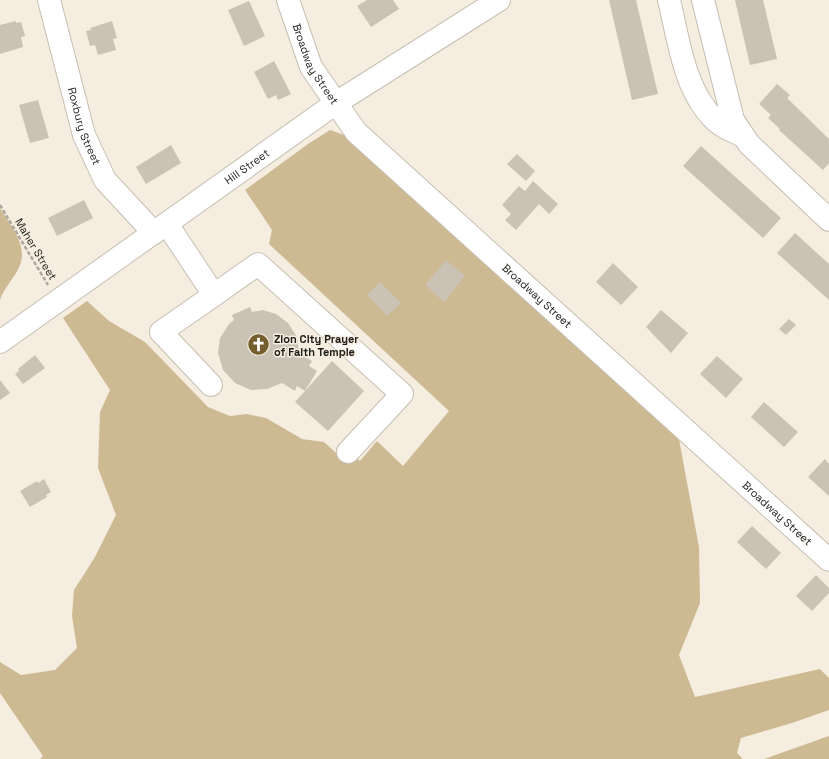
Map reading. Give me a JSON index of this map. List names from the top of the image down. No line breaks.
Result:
{"streets":{"street":["Broadway Street","Roxbury Street","Hill Street"],"path":["Maher Street"]},"crossings":[["Broadway Street","Hill Street"],["Roxbury Street","Hill Street"],["Hill Street","Maher Street"]],"places":{"church":["Zion City Prayer of Faith Temple"]}}
